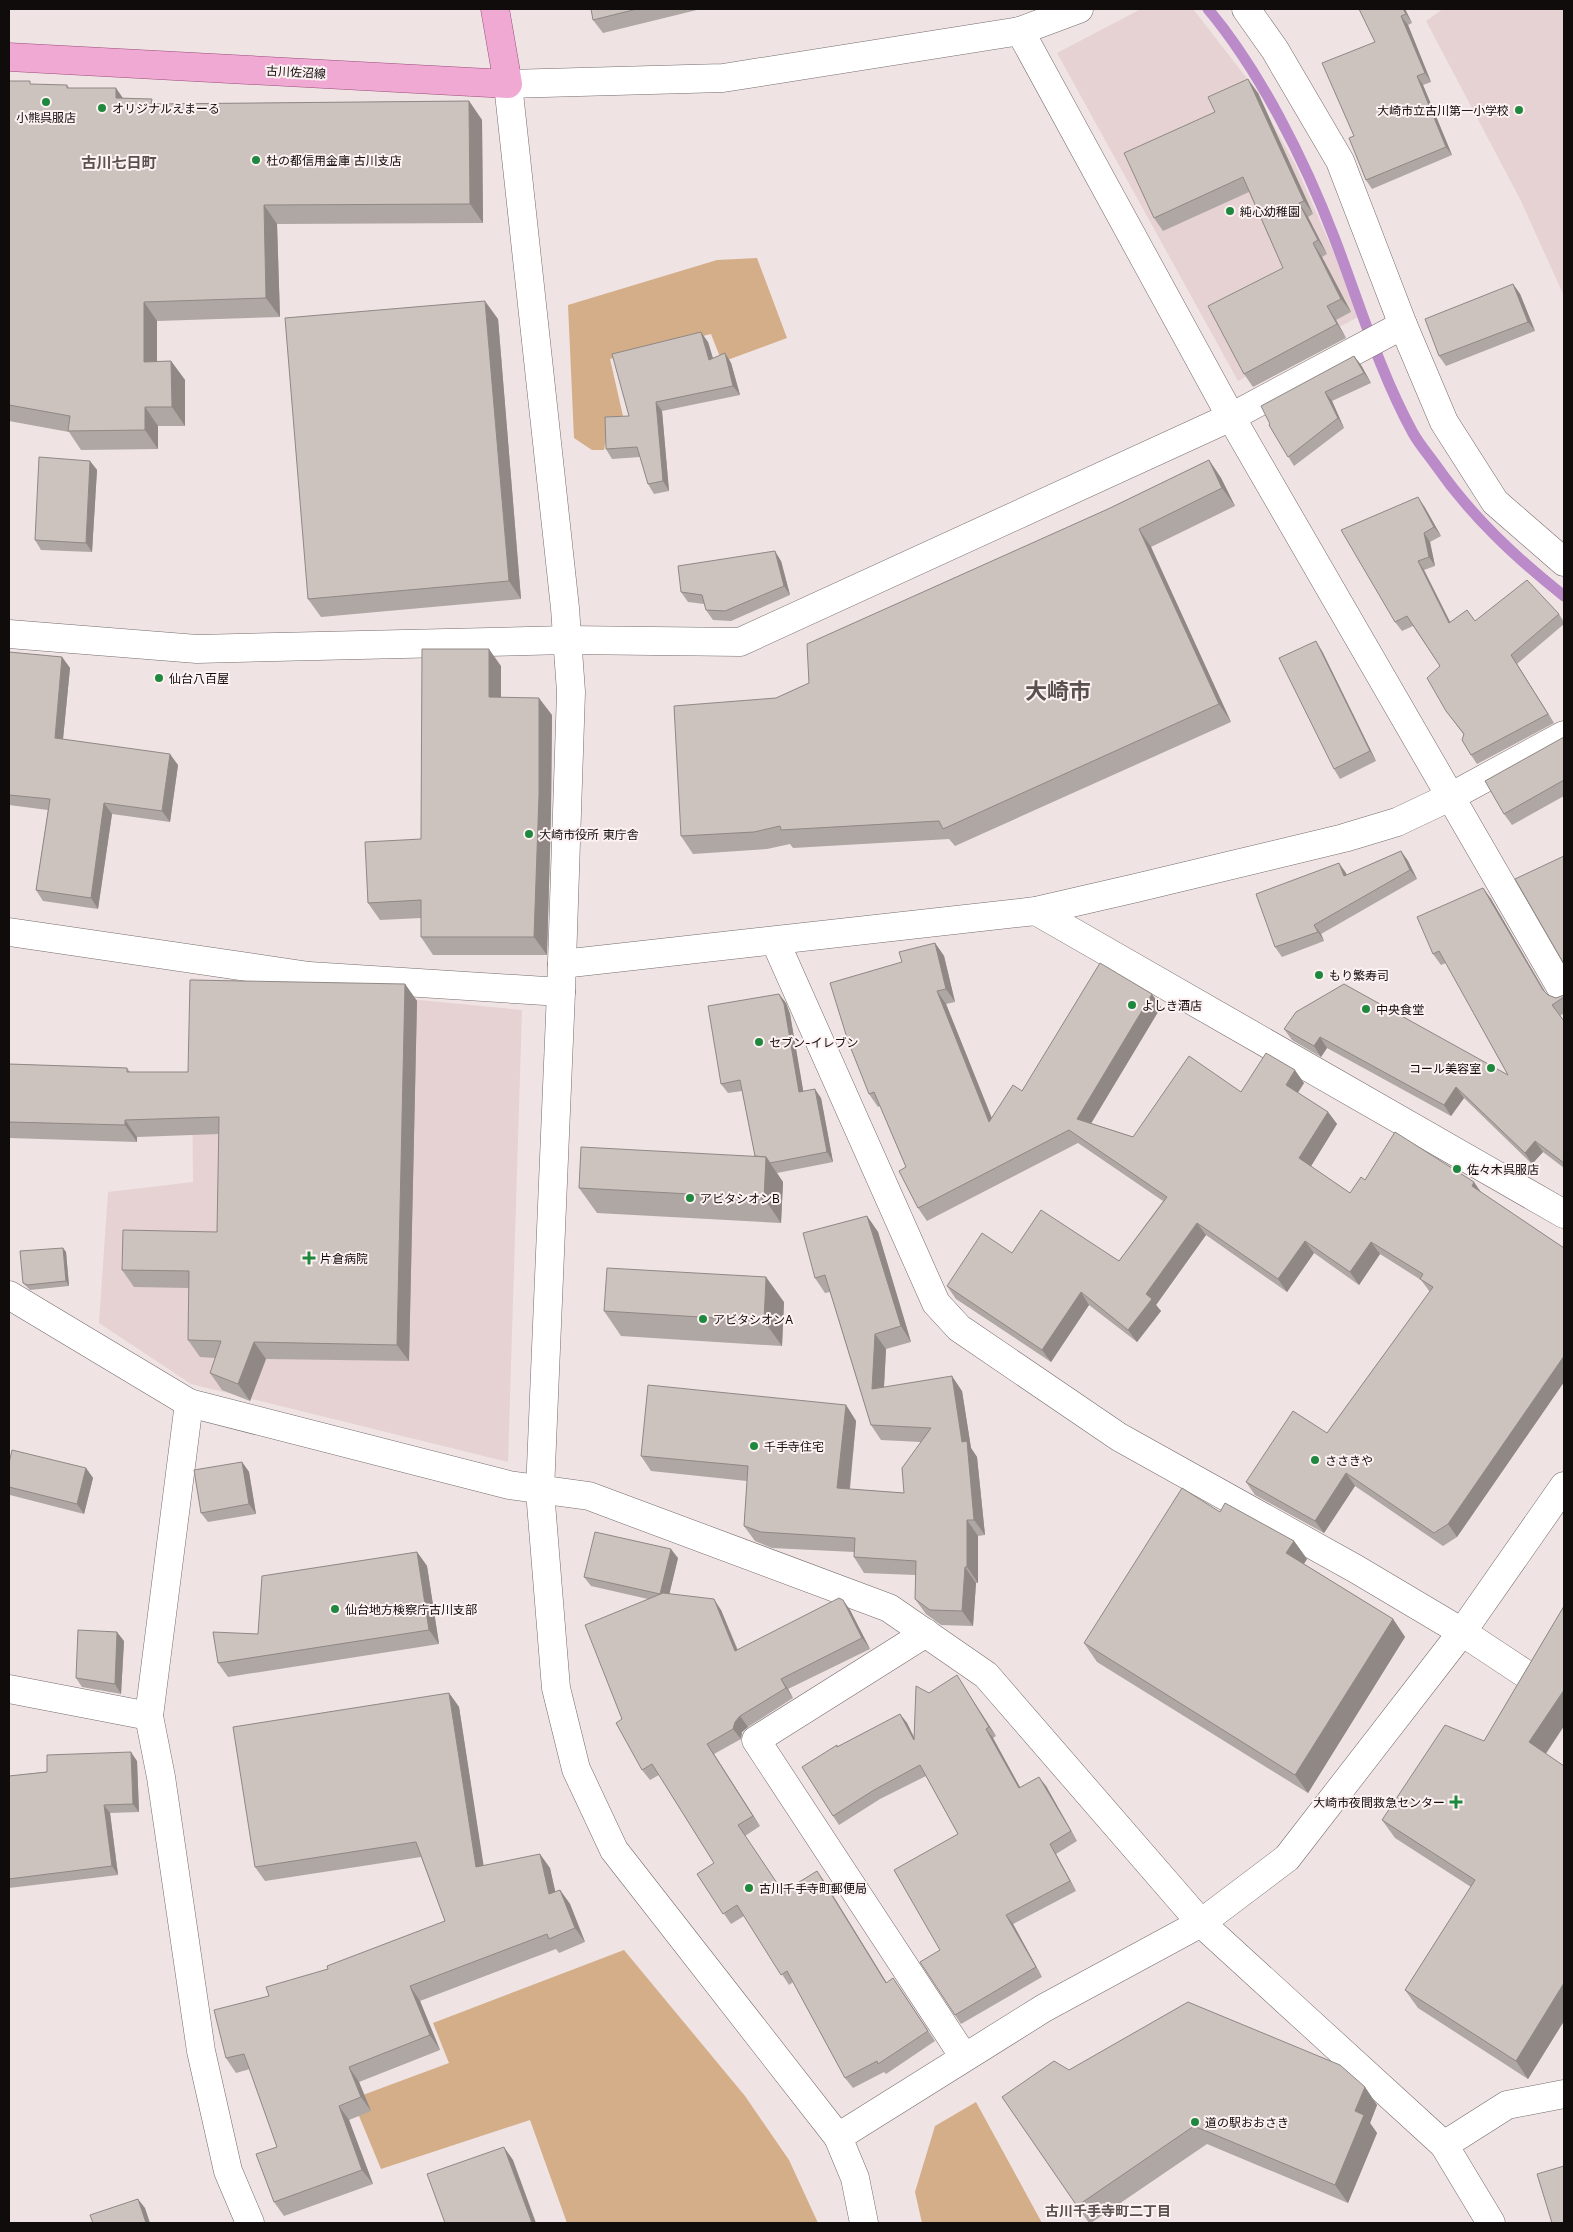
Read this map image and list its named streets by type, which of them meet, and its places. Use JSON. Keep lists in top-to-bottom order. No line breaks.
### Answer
{"streets":{"main road":["古川佐沼線"]},"districts":["古川七日町","大崎市","古川千手寺町二丁目"],"places":{"other":["小熊呉服店","オリジナルえまーる","大崎市立古川第一小学校","杜の都信用金庫 古川支店","純心幼稚園","仙台八百屋","大崎市役所 東庁舎","もり繁寿司","よしき酒店","中央食堂","セブン-イレブン","コール美容室","佐々木呉服店","アビタシオンB","アビタシオンA","千手寺住宅","ささきや","仙台地方検察庁古川支部","古川千手寺町郵便局","道の駅おおさき"],"health":["片倉病院","大崎市夜間救急センター"]}}
